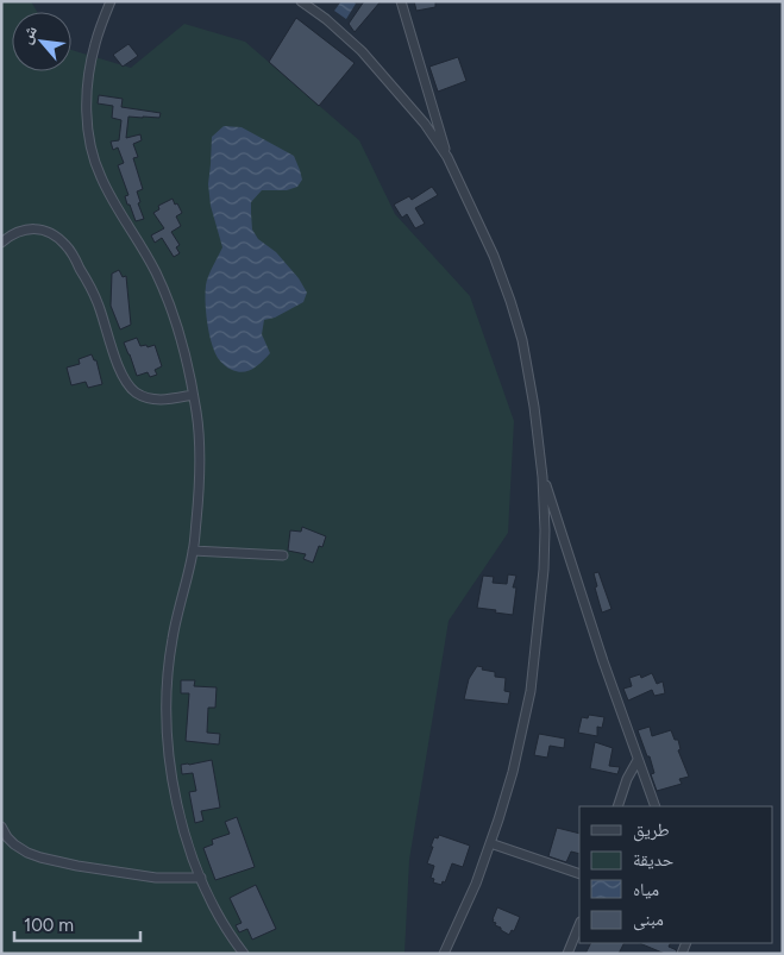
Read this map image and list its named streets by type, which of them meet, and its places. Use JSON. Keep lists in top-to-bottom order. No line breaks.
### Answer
{"legend":["طريق","حديقة","مياه","مبنى"],"scale_bar":"100 m","north":"top left"}
